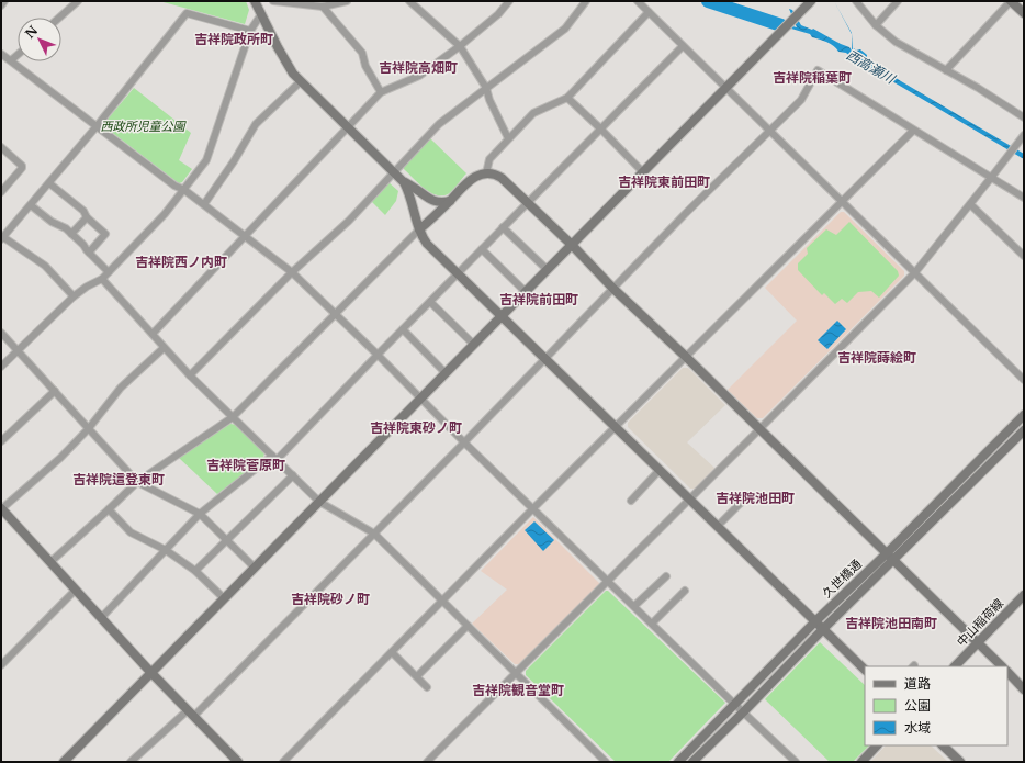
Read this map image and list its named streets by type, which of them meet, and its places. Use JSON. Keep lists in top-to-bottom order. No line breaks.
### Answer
{"streets":{"street":["久世橋通","中山稲荷線"]},"districts":["吉祥院政所町","吉祥院高畑町","吉祥院稲葉町","吉祥院東前田町","吉祥院西ノ内町","吉祥院前田町","吉祥院蒔絵町","吉祥院東砂ノ町","吉祥院菅原町","吉祥院這登東町","吉祥院池田町","吉祥院砂ノ町","吉祥院池田南町","吉祥院観音堂町"],"water":["西高瀬川"],"parks":["西政所児童公園"],"legend":["道路","公園","水域"],"north":"top left"}
